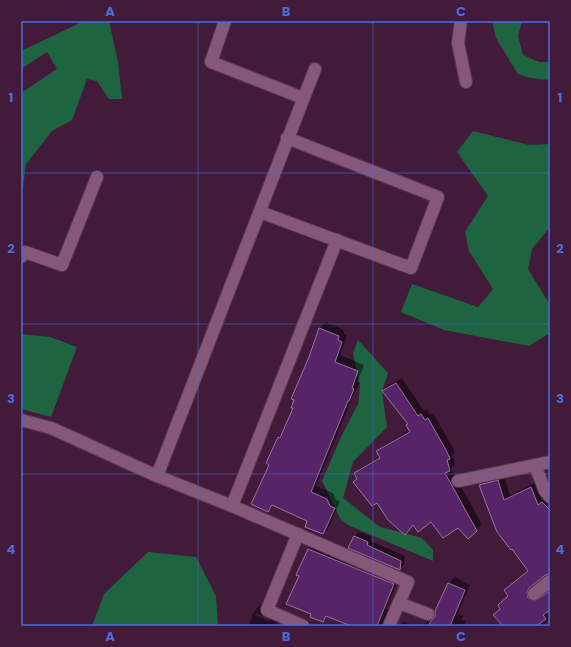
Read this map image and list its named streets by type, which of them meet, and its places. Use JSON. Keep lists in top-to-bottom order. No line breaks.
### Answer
{"grid":{"columns":["A","B","C"],"rows":["1","2","3","4"]}}
